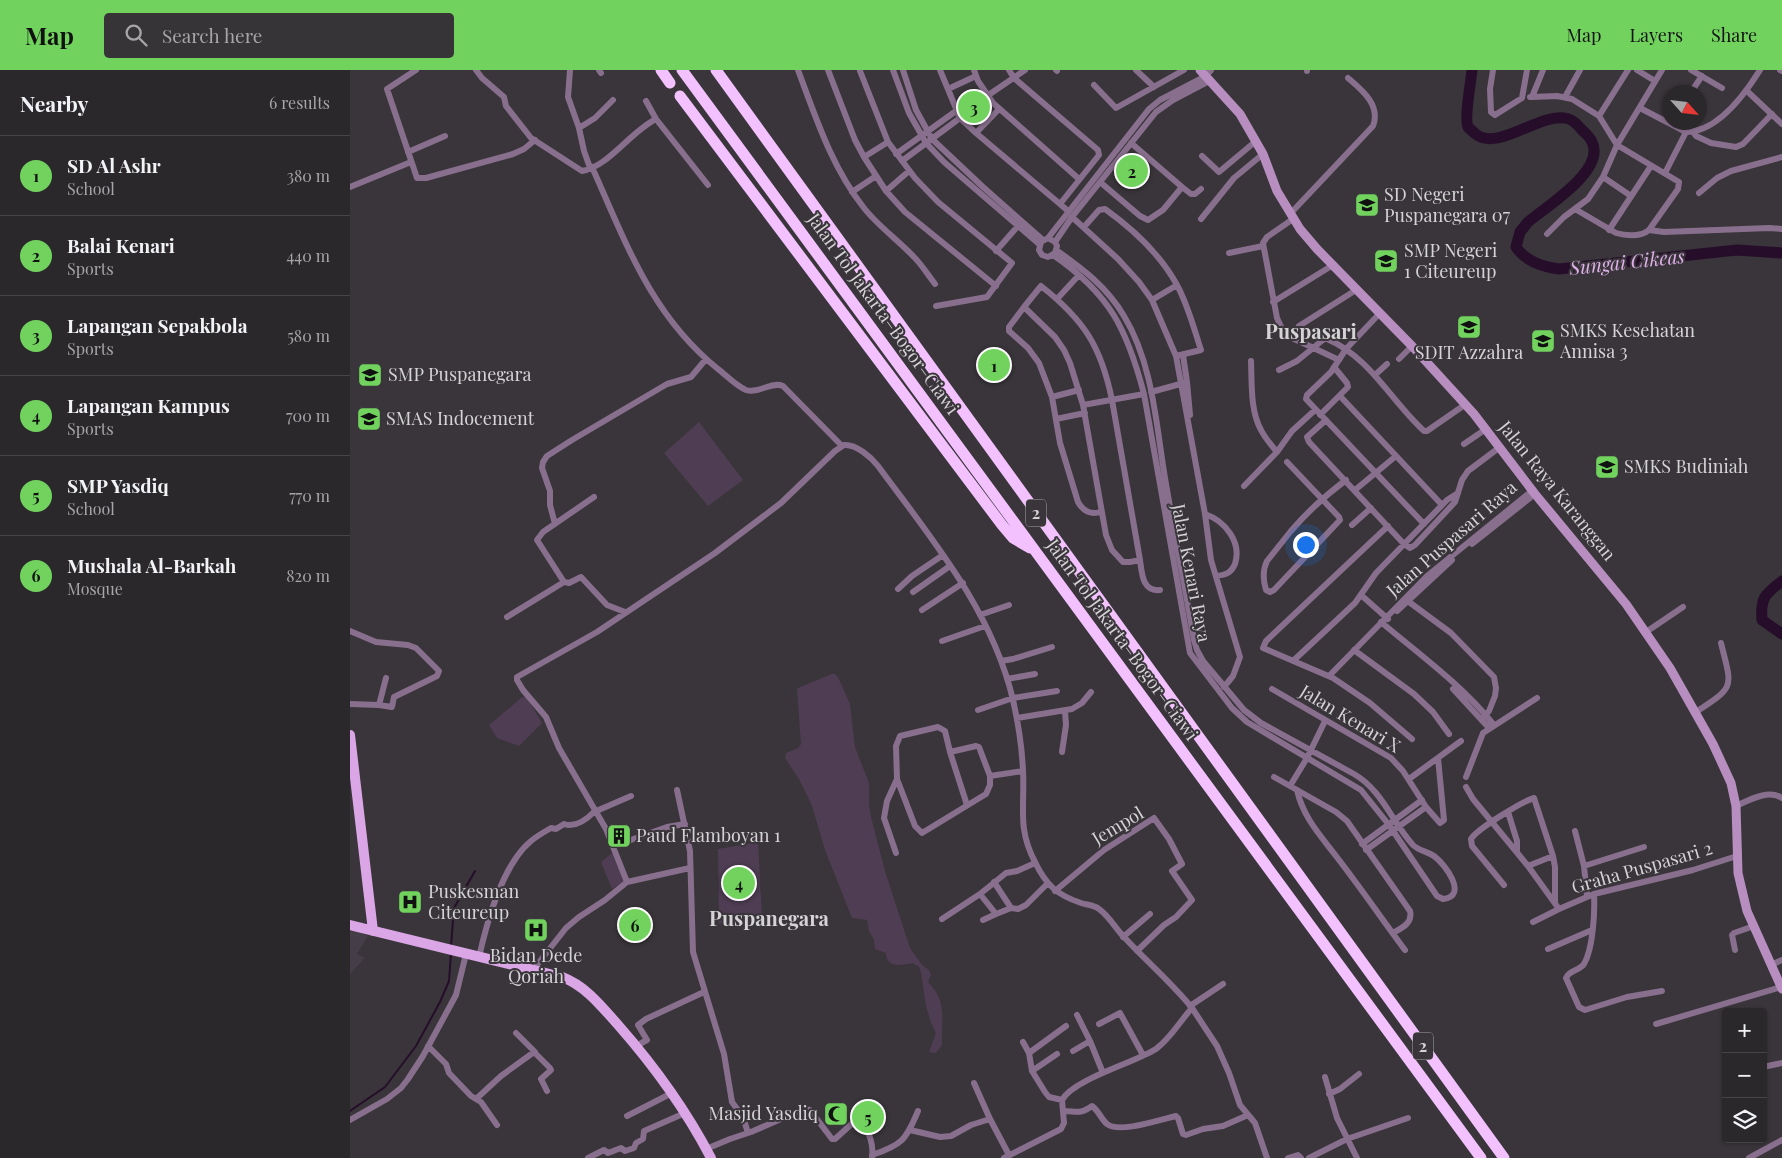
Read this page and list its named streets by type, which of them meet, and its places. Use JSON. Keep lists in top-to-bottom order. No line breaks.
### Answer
{"streets":{"highway":["Jalan Tol Jakarta–Bogor–Ciawi","2"],"street":["Jalan Raya Karanggan","Jalan Puspasari Raya","Jalan Kenari Raya","Jalan Kenari X","Jempol","Graha Puspasari 2"]},"crossings":[["Jalan Raya Karanggan","Jalan Puspasari Raya"],["Jalan Raya Karanggan","Graha Puspasari 2"]],"districts":["Puspasari","Puspanegara"],"water":["Sungai Cikeas"],"places":{"school or university":["SD Negeri Puspanegara 07","SMP Negeri 1 Citeureup","SDIT Azzahra","SMKS Kesehatan Annisa 3","SMP Puspanegara","SMAS Indocement","SMKS Budiniah"],"building":["Paud Flamboyan 1"],"hospital":["Puskesman Citeureup","Bidan Dede Qoriah"],"mosque":["Masjid Yasdiq"]},"north":"bottom right","page":{"header":"Map","search":"Search here","nav":["Map","Layers","Share"],"heading":["Nearby","6 results"],"pins":["3","2","1","4","6","5"],"list":[{"mark":"1","name":"SD Al Ashr","note":"School","value":"380 m"},{"mark":"2","name":"Balai Kenari","note":"Sports","value":"440 m"},{"mark":"3","name":"Lapangan Sepakbola","note":"Sports","value":"580 m"},{"mark":"4","name":"Lapangan Kampus","note":"Sports","value":"700 m"},{"mark":"5","name":"SMP Yasdiq","note":"School","value":"770 m"},{"mark":"6","name":"Mushala Al-Barkah","note":"Mosque","value":"820 m"}],"map_buttons":["+","−"]}}
